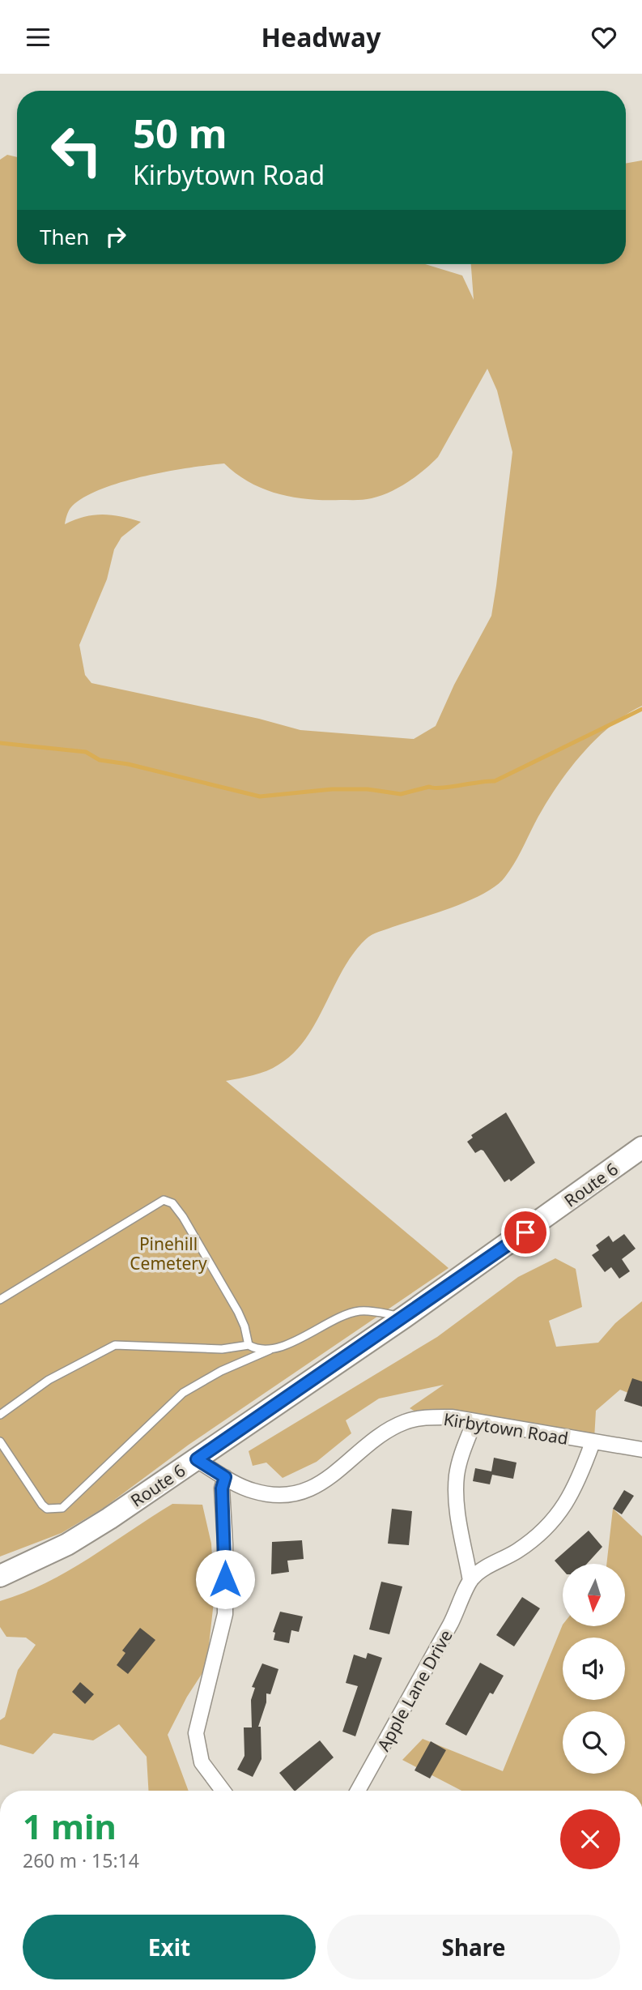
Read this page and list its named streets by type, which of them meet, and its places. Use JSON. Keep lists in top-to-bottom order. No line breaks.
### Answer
{"streets":{"main road":["Route 6"],"street":["Kirbytown Road","Apple Lane Drive"]},"crossings":[["Route 6","Kirbytown Road"]],"parks":["Pinehill Cemetery"],"north":"bottom","page":{"header":"Headway","turn":["50 m","Kirbytown Road"],"then":"Then","heading":["1 min","260 m · 15:14"],"buttons":["Exit","Share"]}}
